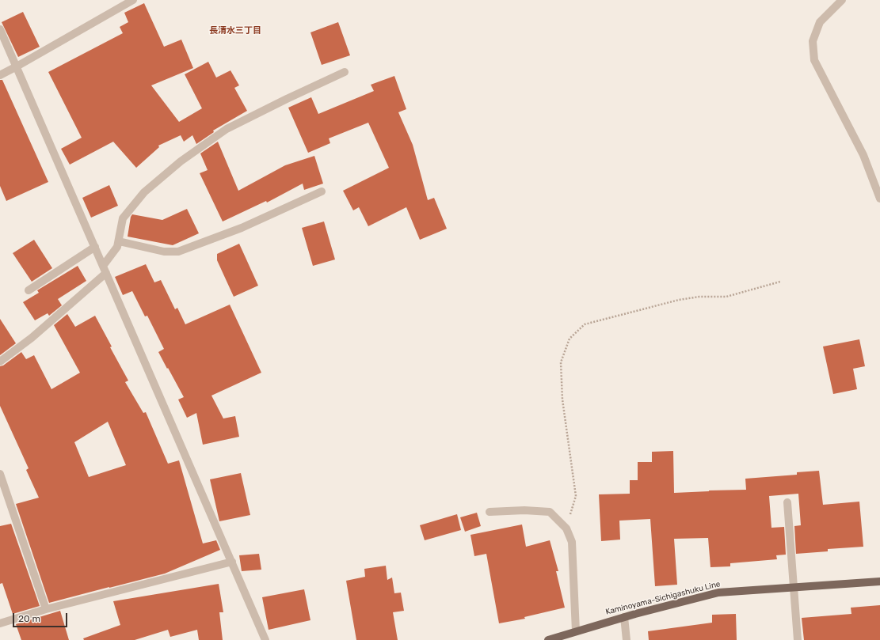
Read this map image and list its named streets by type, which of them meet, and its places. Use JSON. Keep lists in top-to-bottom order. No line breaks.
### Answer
{"streets":{"main road":["Kaminoyama-Sichigashuku Line"]},"districts":["長清水三丁目"],"scale_bar":"20 m"}
